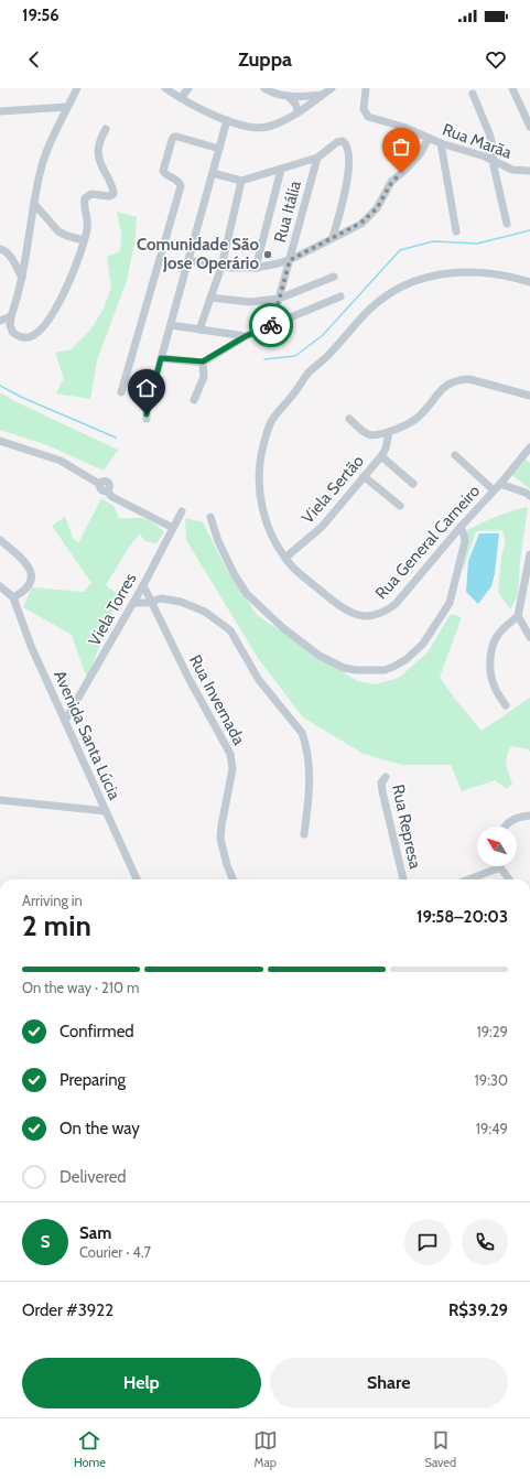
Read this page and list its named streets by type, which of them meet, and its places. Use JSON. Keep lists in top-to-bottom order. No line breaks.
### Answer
{"streets":{"street":["Rua Marãa","Rua Itália","Viela Sertão","Rua General Carneiro","Viela Torres","Rua Invernada","Avenida Santa Lúcia","Rua Represa"]},"crossings":[["Viela Sertão","Rua General Carneiro"],["Viela Torres","Rua Invernada"],["Viela Torres","Avenida Santa Lúcia"]],"places":["Comunidade São Jose Operário"],"north":"top left","page":{"status":"19:56","header":"Zuppa","heading":["2 min","Arriving in","19:58–20:03"],"panel":["Sam","Courier · 4.7","Order #3922","R$39.29"],"bar":"On the way · 210 m","list":[["Confirmed","19:29"],["Preparing","19:30"],["On the way","19:49"],"Delivered"],"round":"S","buttons":["Help","Share"],"tabs":["Home","Map","Saved"]}}
